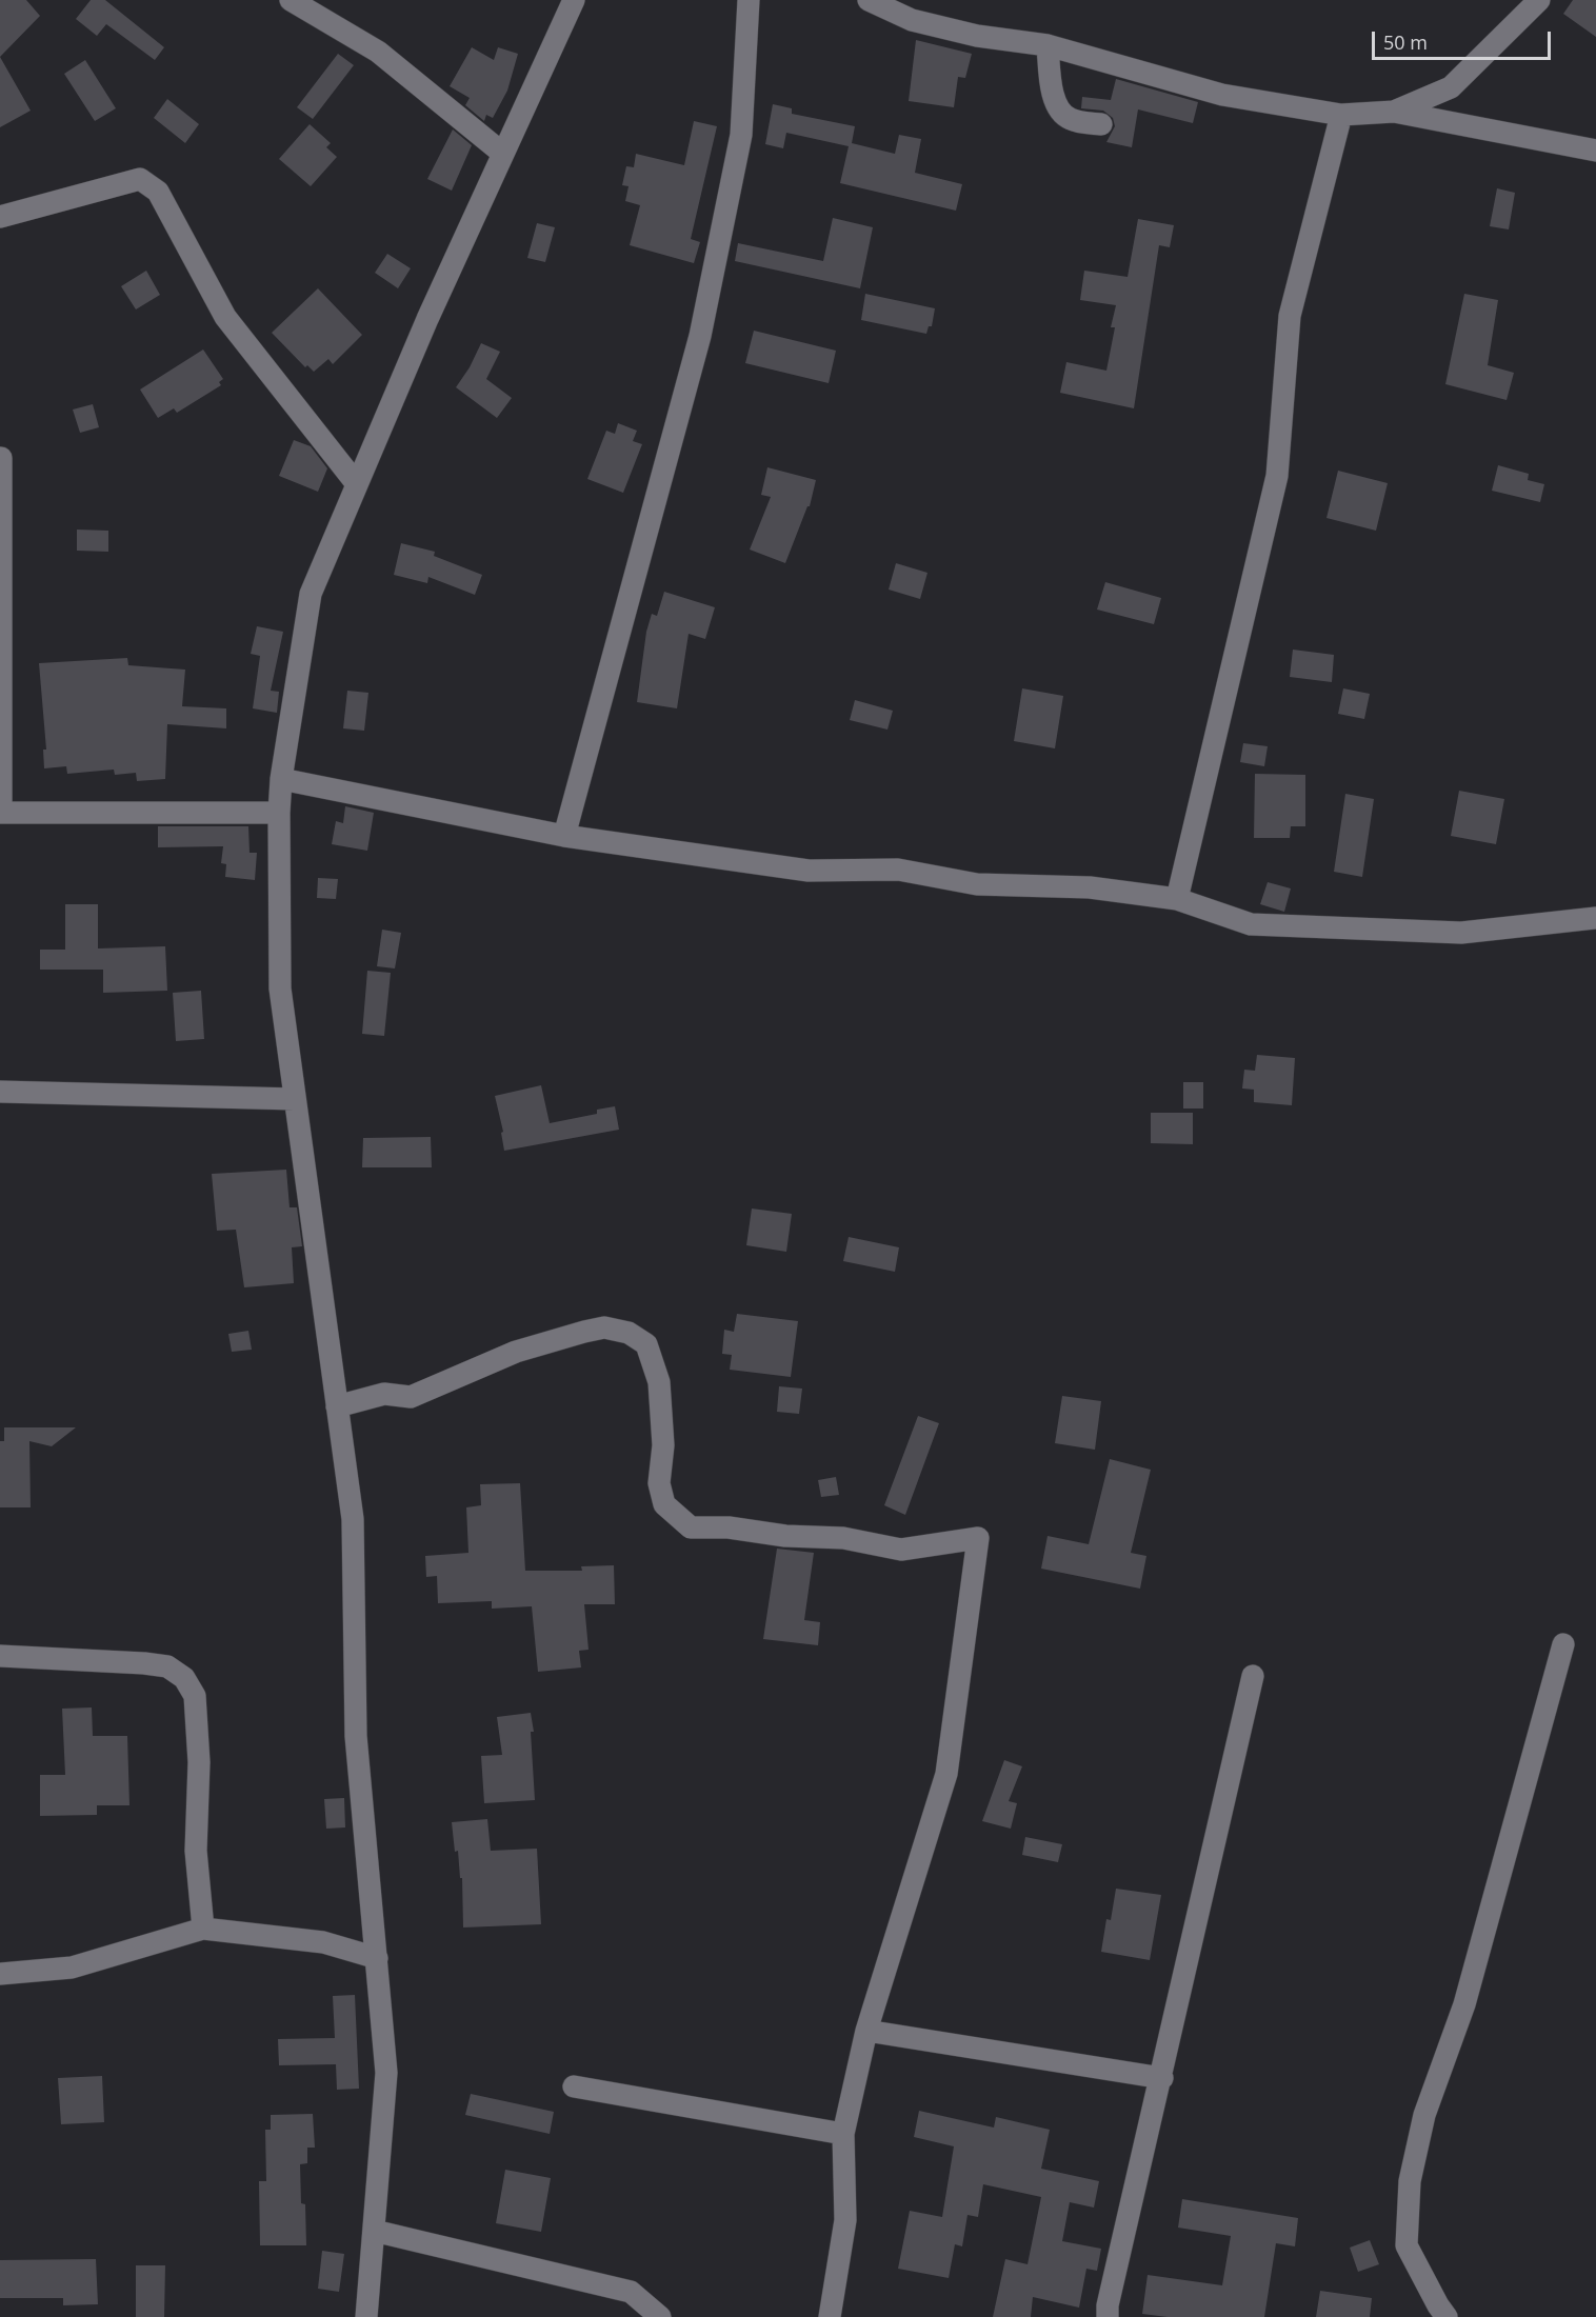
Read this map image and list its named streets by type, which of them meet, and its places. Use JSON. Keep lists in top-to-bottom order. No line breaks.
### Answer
{"scale_bar":"50 m"}
